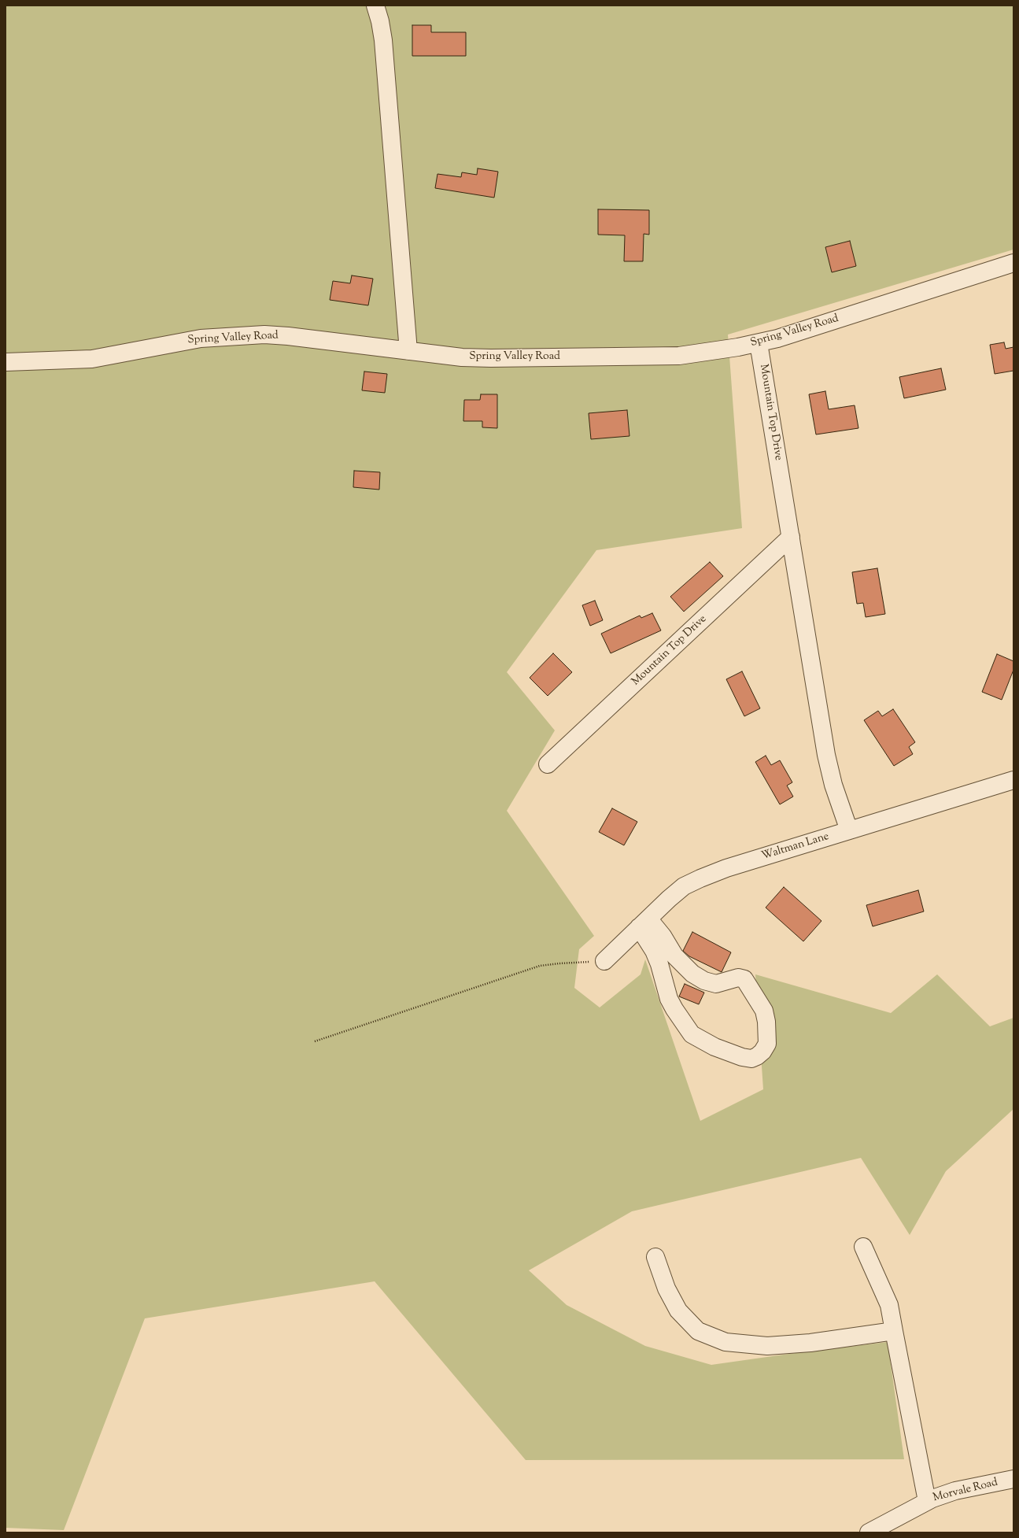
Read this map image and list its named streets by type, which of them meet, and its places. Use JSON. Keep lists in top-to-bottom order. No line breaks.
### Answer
{"streets":{"street":["Spring Valley Road","Mountain Top Drive","Waltman Lane","Morvale Road"]},"crossings":[["Spring Valley Road","Mountain Top Drive"],["Mountain Top Drive","Waltman Lane"]]}
